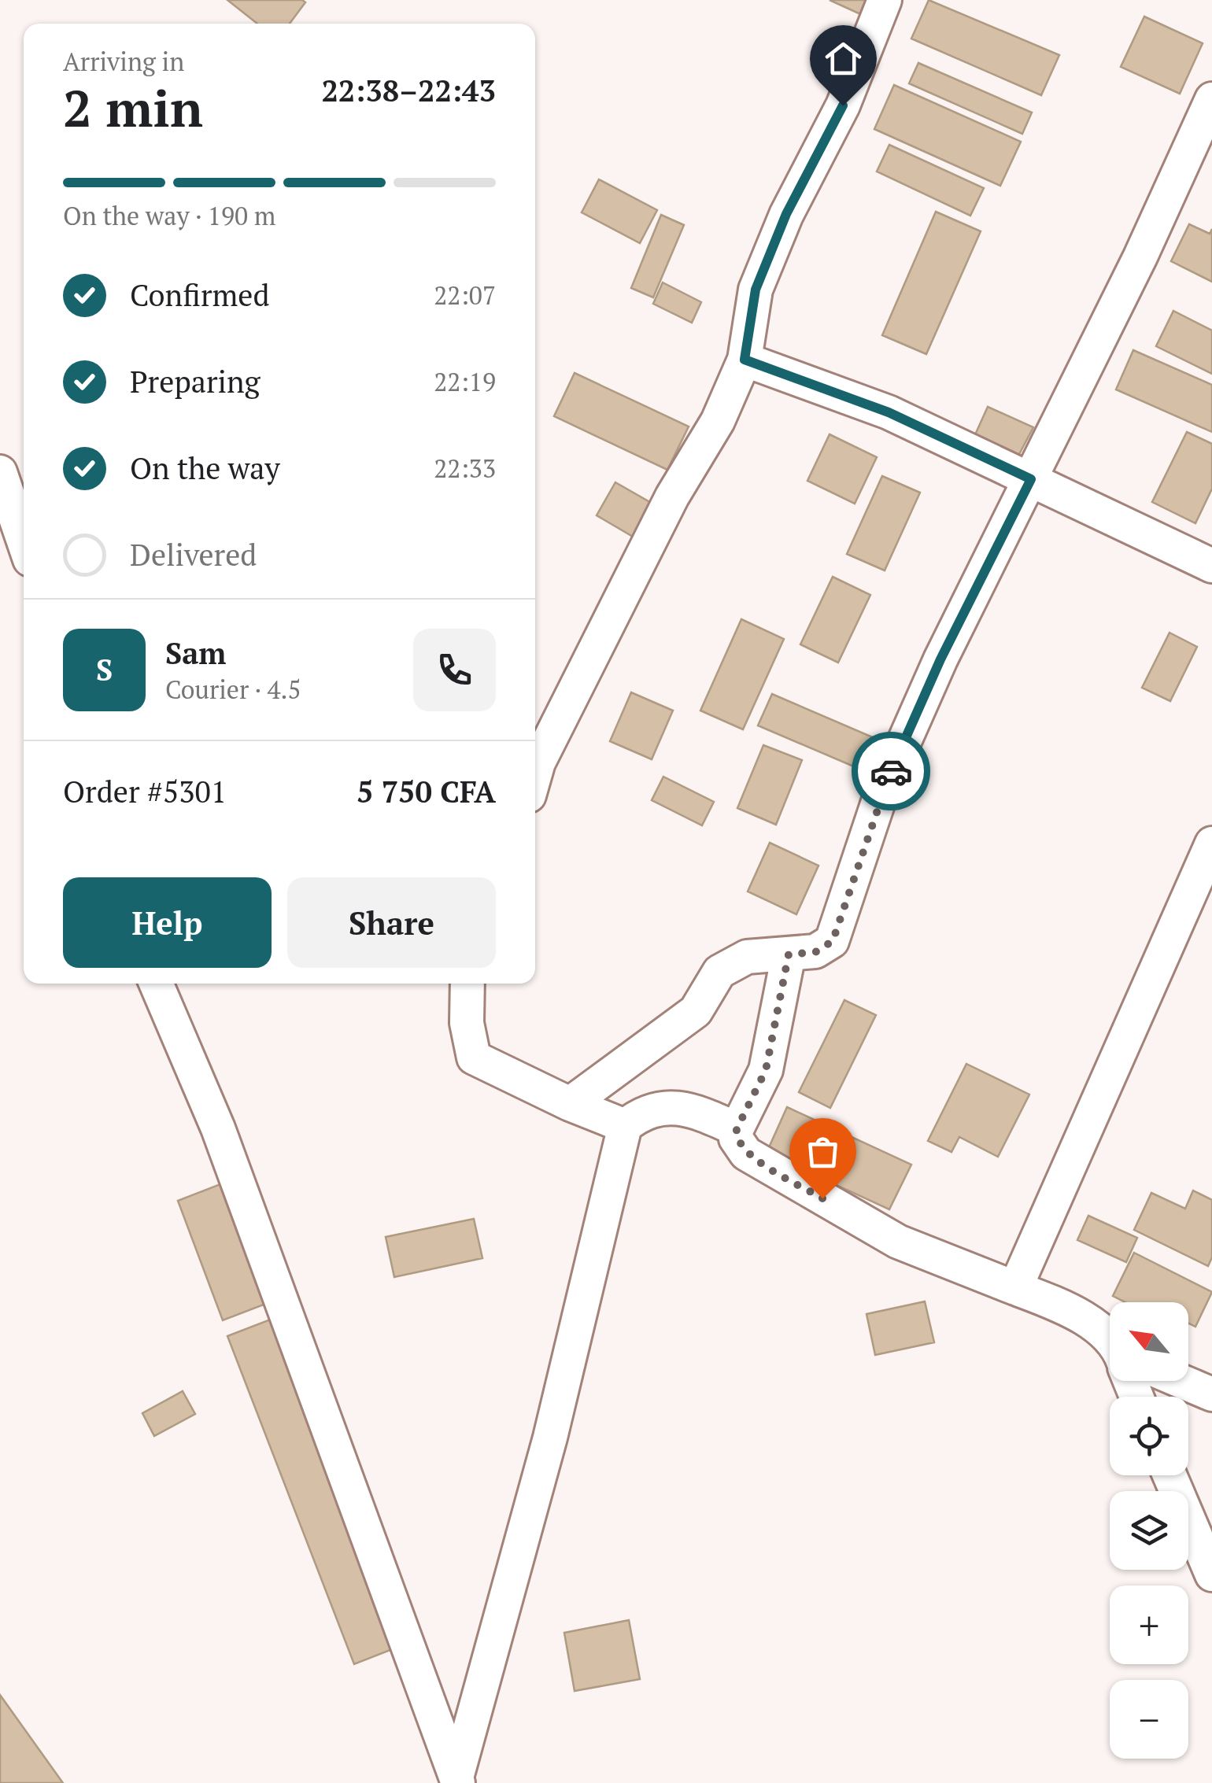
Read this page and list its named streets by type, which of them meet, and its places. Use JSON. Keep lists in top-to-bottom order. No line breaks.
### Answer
{"north":"top left","page":{"heading":["2 min","Arriving in","22:38–22:43"],"panel":["Sam","Courier · 4.5","Order #5301","5 750 CFA"],"bar":"On the way · 190 m","list":[["Confirmed","22:07"],["Preparing","22:19"],["On the way","22:33"],"Delivered"],"round":"S","buttons":["Help","Share"],"map_buttons":["+","−"]}}
